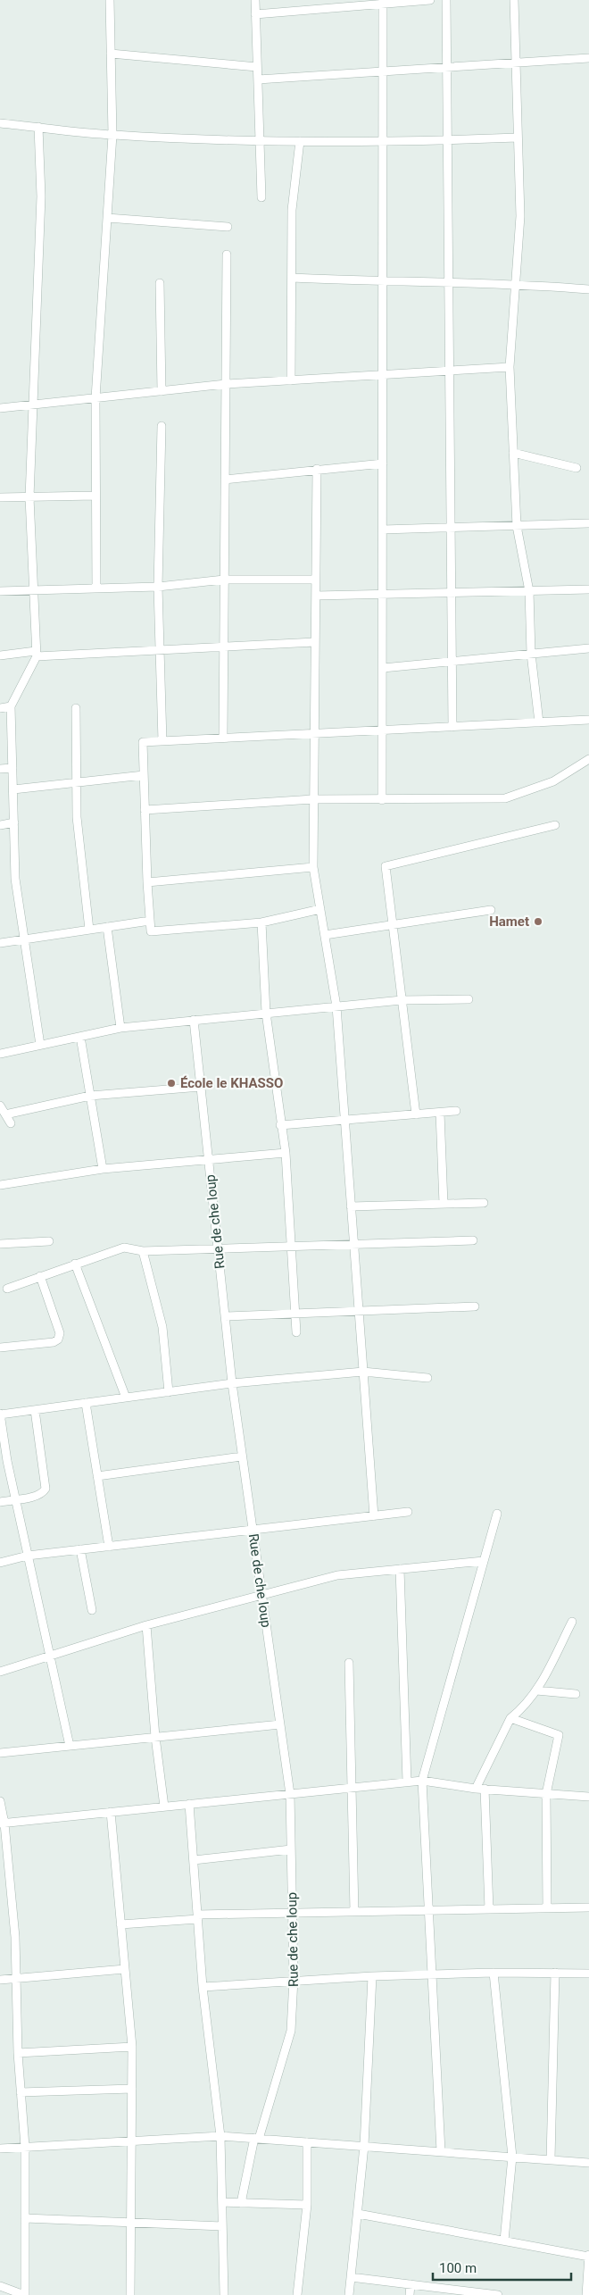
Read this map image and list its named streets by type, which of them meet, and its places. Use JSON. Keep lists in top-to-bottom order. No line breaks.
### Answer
{"streets":{"street":["Rue de che loup"]},"places":["Hamet","École le KHASSO"],"scale_bar":"100 m"}
